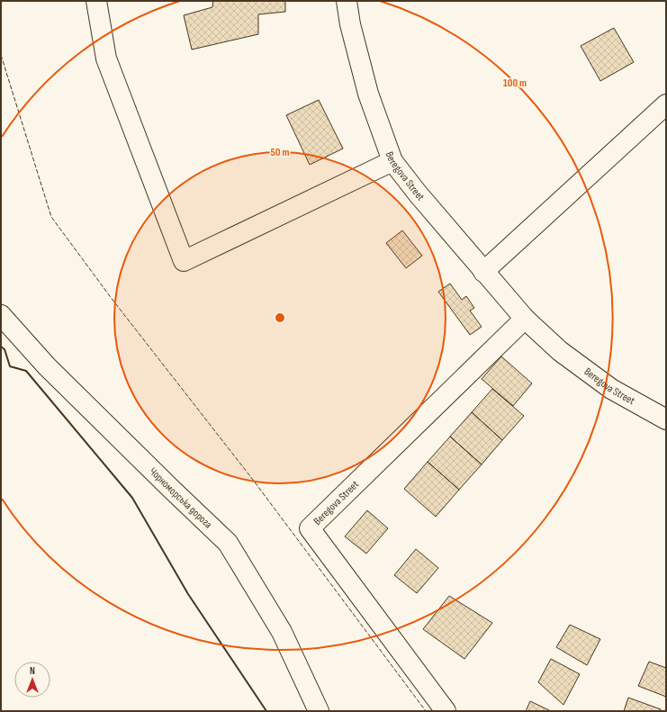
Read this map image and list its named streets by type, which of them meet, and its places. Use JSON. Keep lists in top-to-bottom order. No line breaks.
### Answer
{"streets":{"street":["Beregova Street","Чорноморська дорога"]},"north":"top","rings":["100 m","50 m"]}
